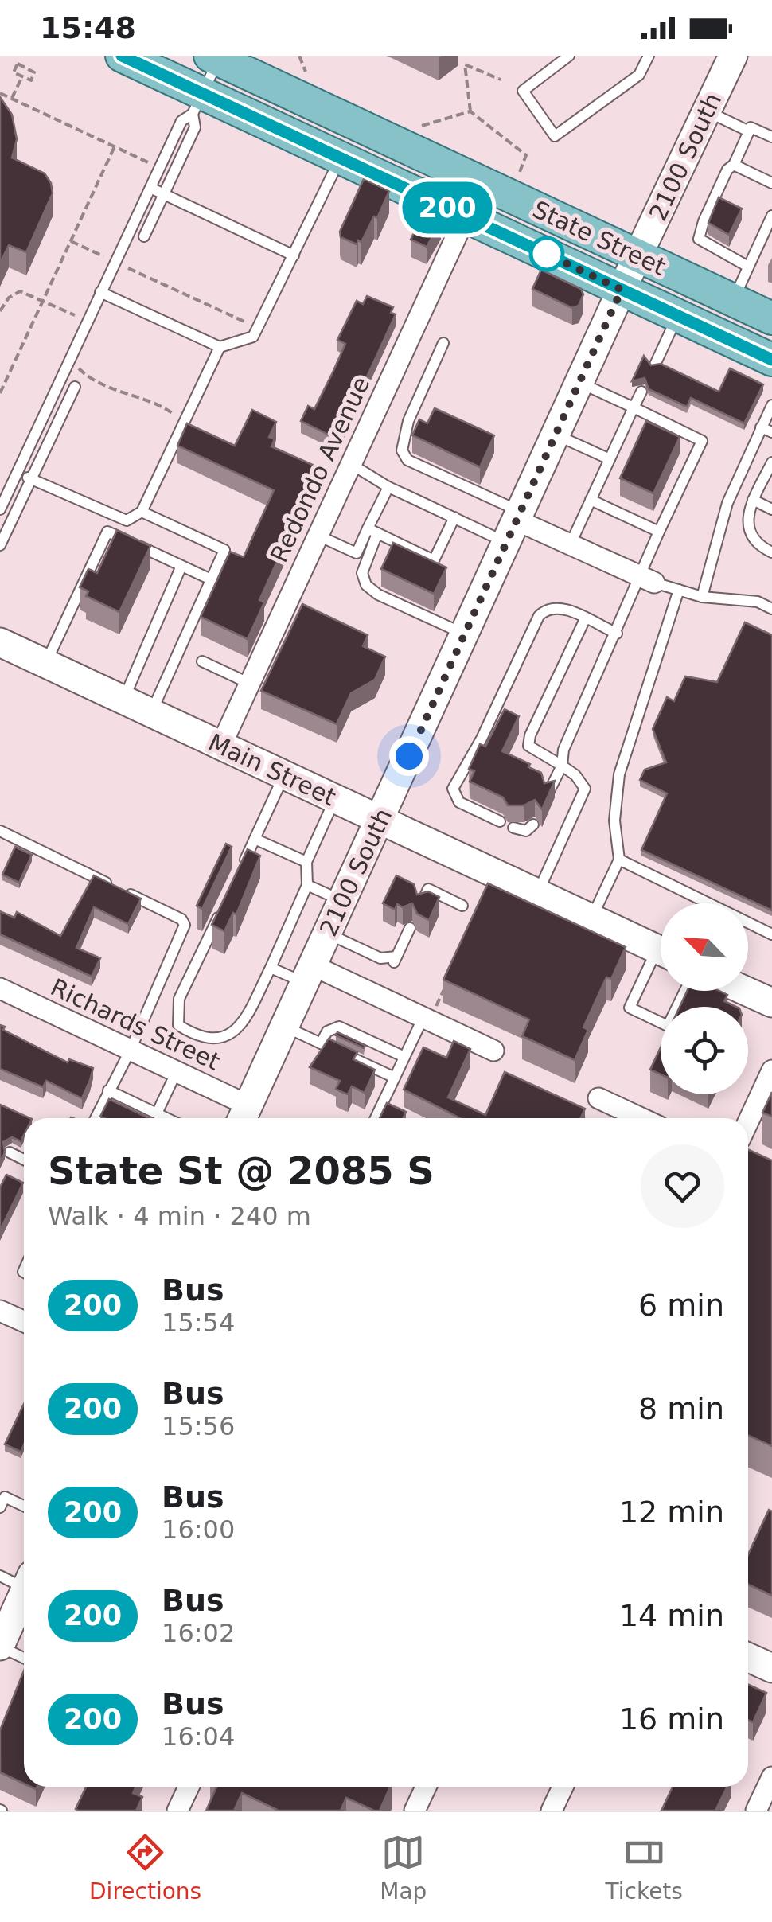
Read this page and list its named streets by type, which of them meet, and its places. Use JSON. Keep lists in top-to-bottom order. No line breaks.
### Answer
{"streets":{"main road":["2100 South","State Street","Main Street"],"street":["Redondo Avenue","Richards Street"]},"crossings":[["2100 South","State Street"],["2100 South","Main Street"],["2100 South","Richards Street"],["State Street","Redondo Avenue"],["Redondo Avenue","Main Street"]],"lines":["bus line 200"],"north":"top left","page":{"status":"15:48","on_map":"200","heading":["State St @ 2085 S","Walk · 4 min · 240 m"],"list":[{"mark":"200","name":"Bus","note":"15:54","value":"6 min"},{"mark":"200","name":"Bus","note":"15:56","value":"8 min"},{"mark":"200","name":"Bus","note":"16:00","value":"12 min"},{"mark":"200","name":"Bus","note":"16:02","value":"14 min"},{"mark":"200","name":"Bus","note":"16:04","value":"16 min"}],"tabs":["Directions","Map","Tickets"]}}
